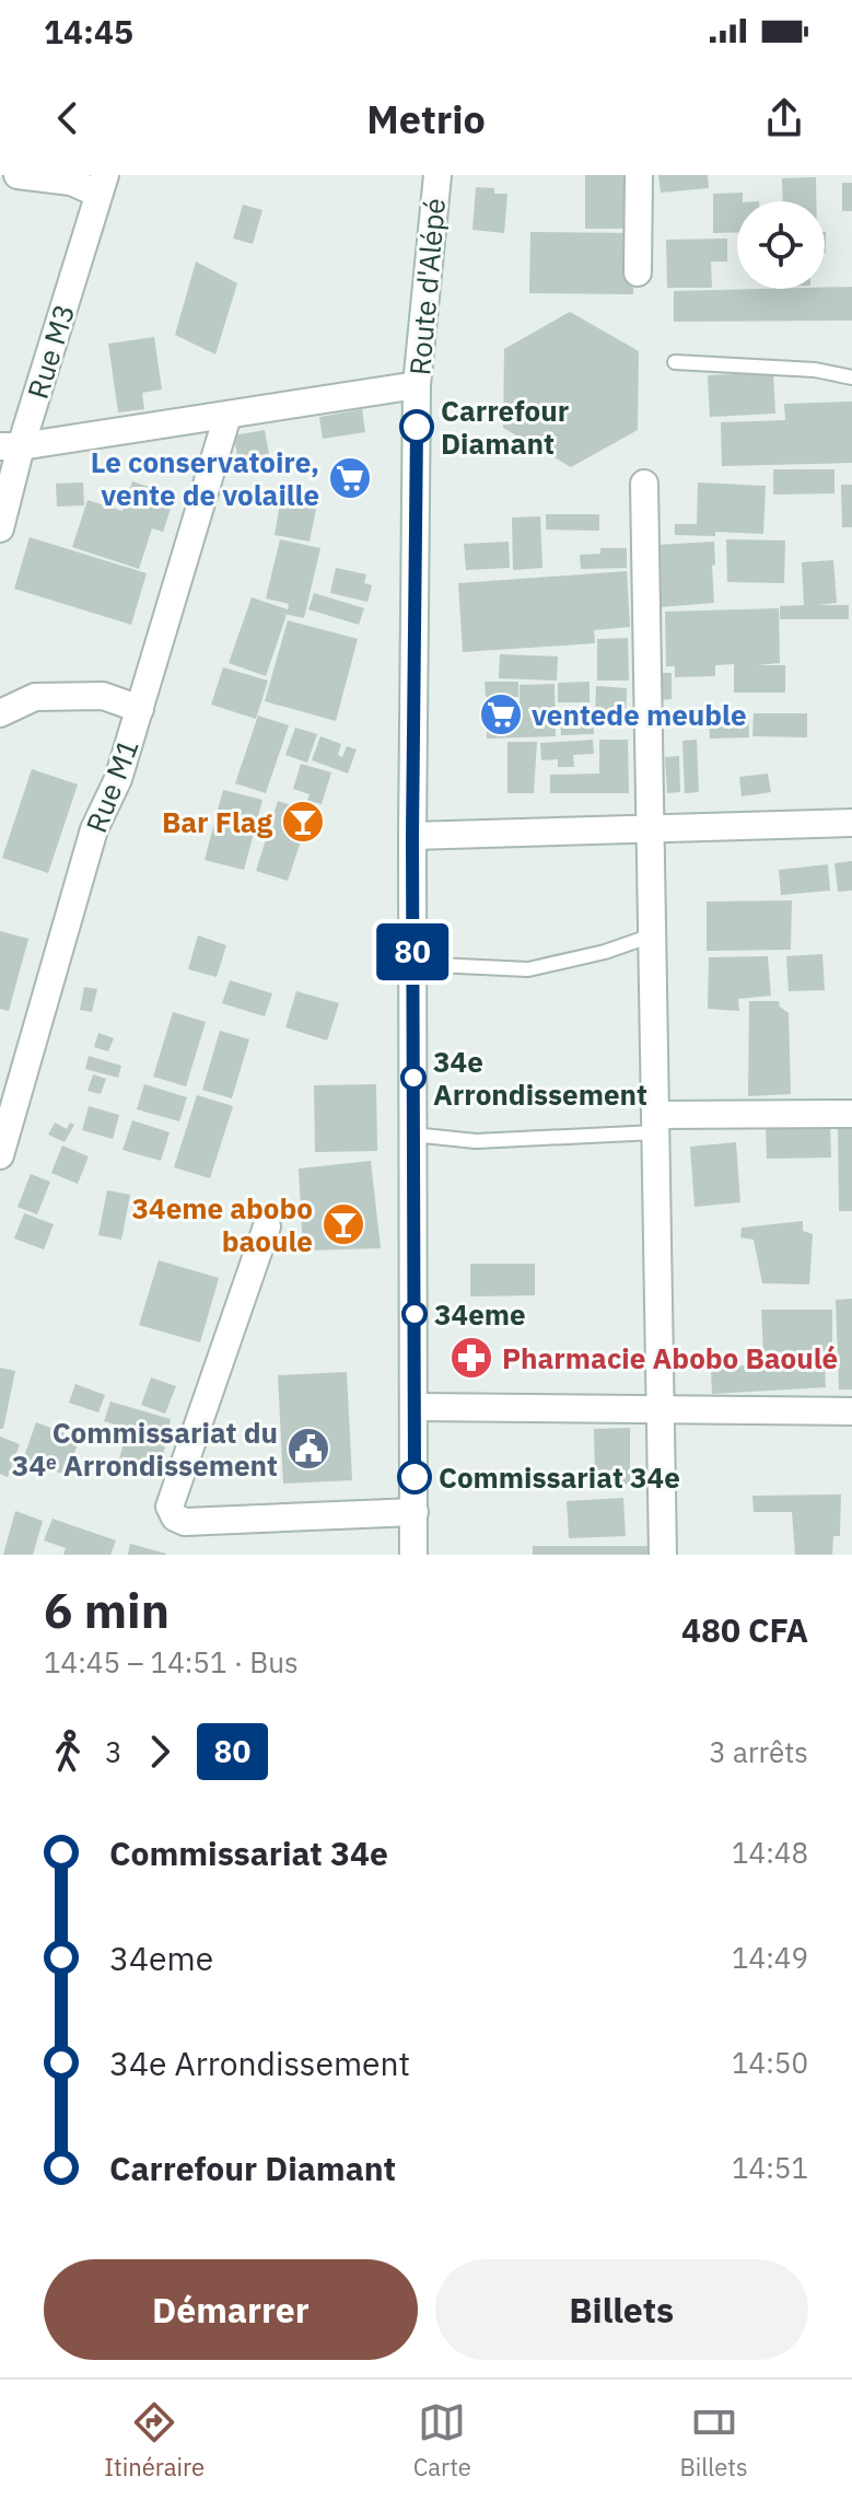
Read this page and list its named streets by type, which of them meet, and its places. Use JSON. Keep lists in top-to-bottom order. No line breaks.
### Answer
{"streets":{"street":["Route d'Alépé","Rue M3","Rue M1"]},"places":{"other":["Carrefour Diamant","34e Arrondissement","34eme","Commissariat 34e"],"supermarket":["Le conservatoire, vente de volaille","ventede meuble"],"bar":["Bar Flag","34eme abobo baoule"],"pharmacy":["Pharmacie Abobo Baoulé"],"public building":["Commissariat du 34ᵉ Arrondissement"]},"lines":["bus line 80"],"page":{"status":"14:45","header":"Metrio","on_map":"80","heading":["6 min","14:45 – 14:51 · Bus","480 CFA"],"legs":["3","80","3 arrêts"],"list":[{"name":"Commissariat 34e","value":"14:48"},{"name":"34eme","value":"14:49"},{"name":"34e Arrondissement","value":"14:50"},{"name":"Carrefour Diamant","value":"14:51"}],"buttons":["Démarrer","Billets"],"tabs":["Itinéraire","Carte","Billets"]}}
